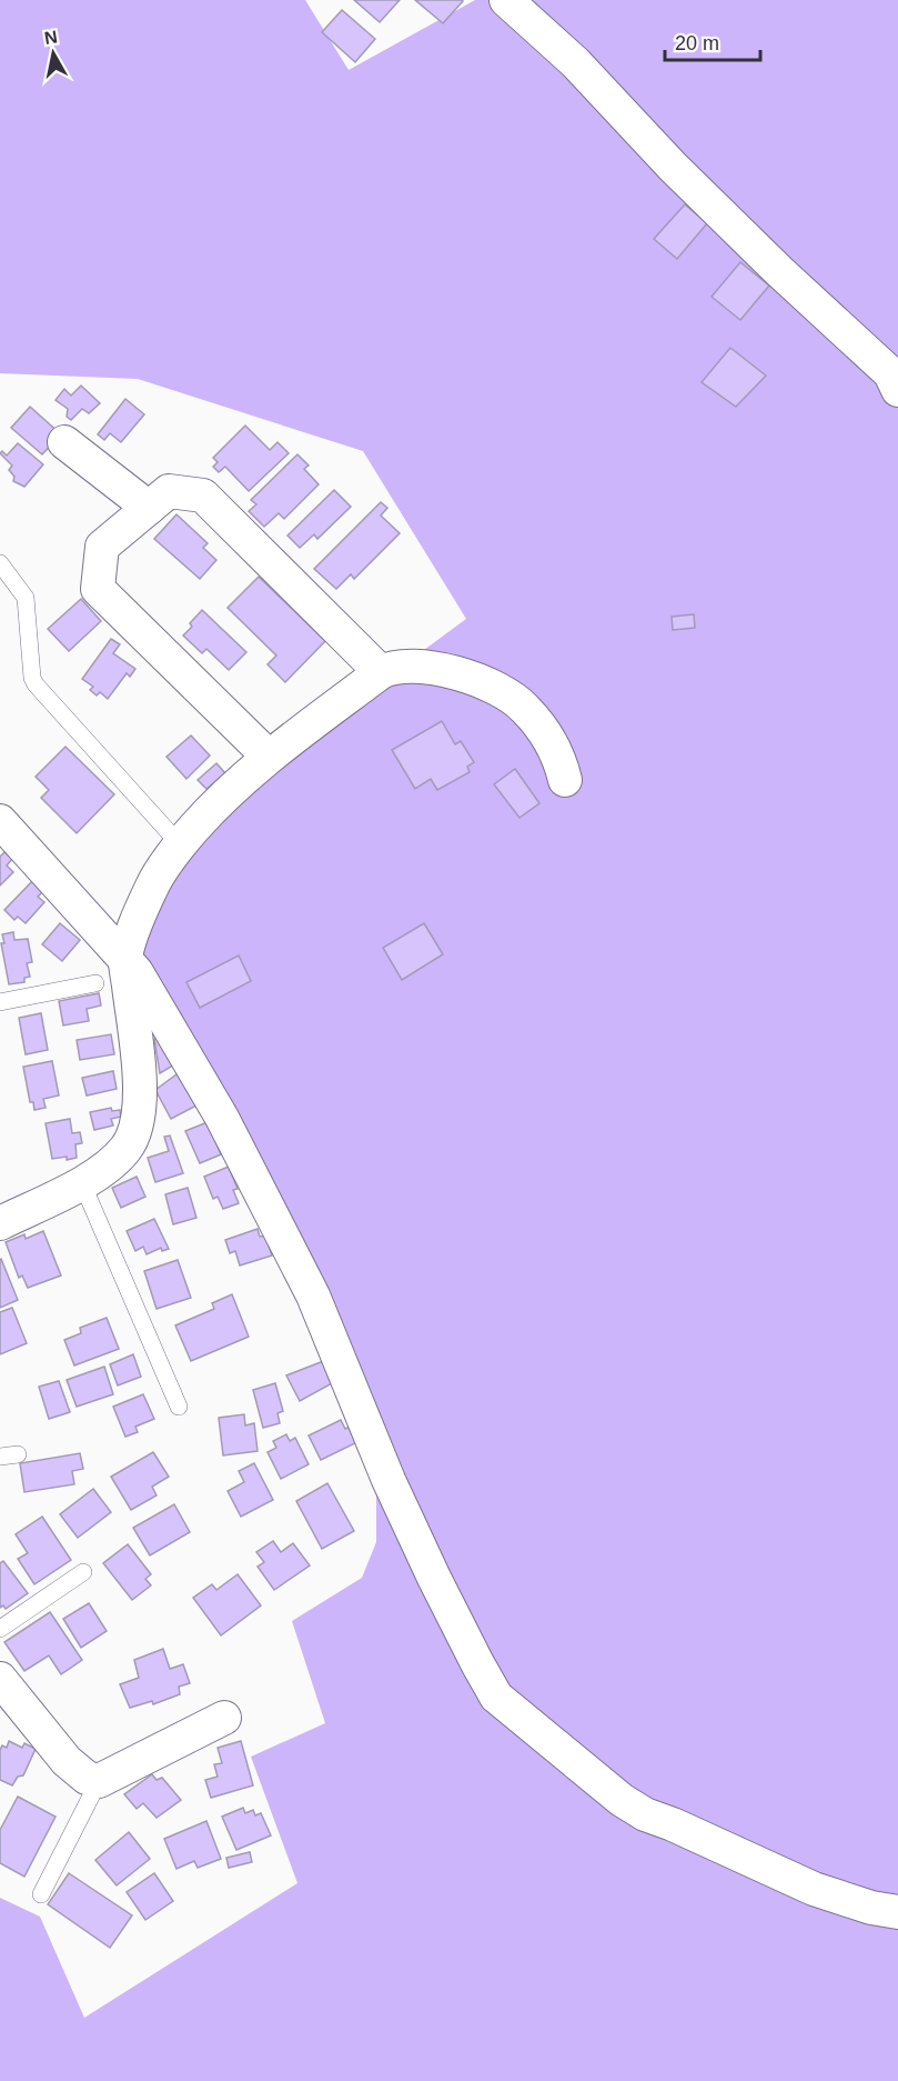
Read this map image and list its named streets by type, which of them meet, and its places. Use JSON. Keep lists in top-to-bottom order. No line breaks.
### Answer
{"scale_bar":"20 m","north":"top"}
